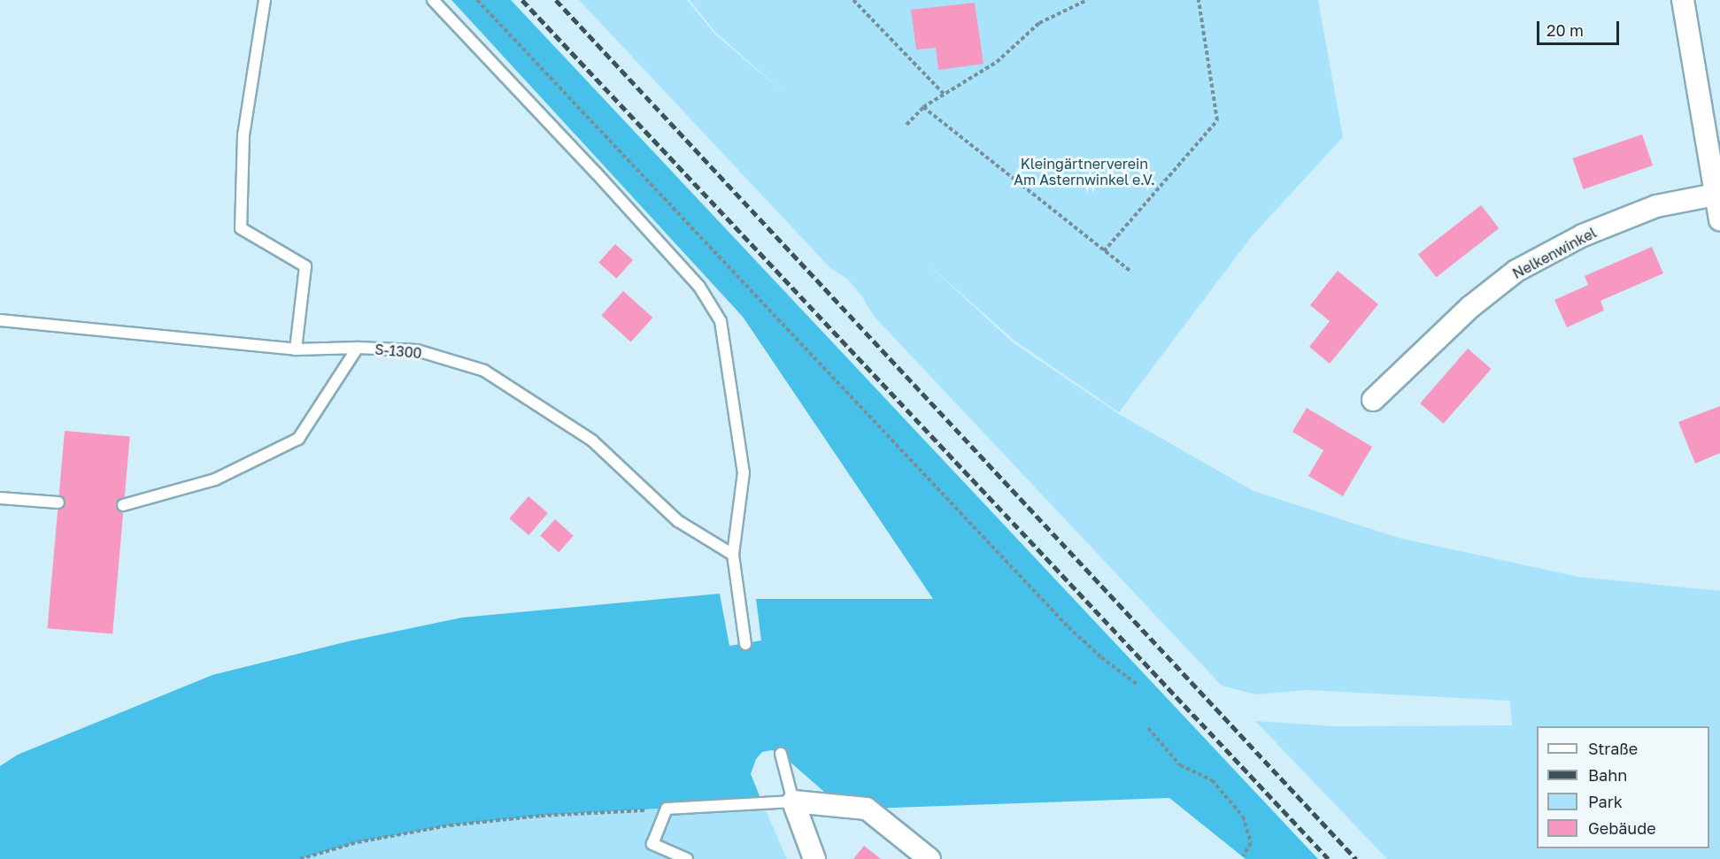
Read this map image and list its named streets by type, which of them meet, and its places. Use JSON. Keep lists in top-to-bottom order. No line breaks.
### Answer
{"streets":{"street":["Nelkenwinkel"],"lane":["S-1300"]},"parks":["Kleingärtnerverein Am Asternwinkel e.V."],"legend":["Straße","Bahn","Park","Gebäude"],"scale_bar":"20 m"}
